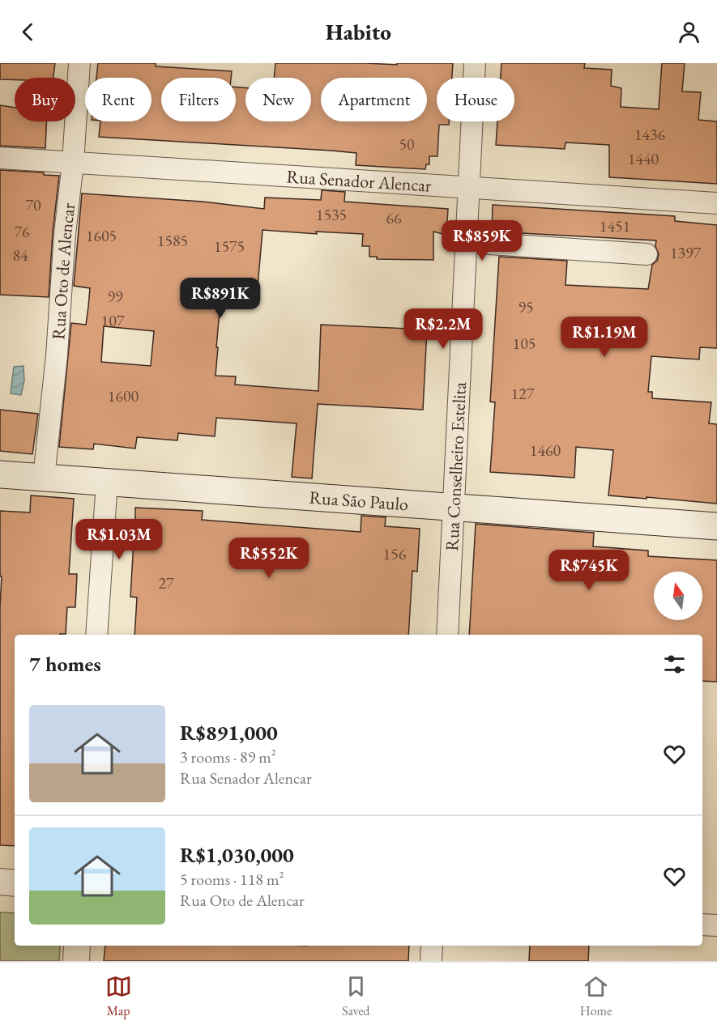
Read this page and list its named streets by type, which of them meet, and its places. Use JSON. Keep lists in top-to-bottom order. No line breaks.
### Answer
{"streets":{"main road":["Rua São Paulo"],"street":["Rua Senador Alencar","Rua Oto de Alencar","Rua Conselheiro Estelita"]},"crossings":[["Rua Senador Alencar","Rua Oto de Alencar"],["Rua Senador Alencar","Rua Conselheiro Estelita"],["Rua Oto de Alencar","Rua São Paulo"],["Rua Conselheiro Estelita","Rua São Paulo"]],"house_numbers":["1436","50","1440","70","1535","66","1451","76","1605","1585","1575","1397","84","99","95","107","105","127","1600","1460","156","27"],"north":"top","page":{"header":"Habito","chip":["Buy","Rent","Filters","New","Apartment","House"],"price":["R$859K","R$891K","R$2.2M","R$1.19M","R$1.03M","R$552K","R$745K"],"heading":"7 homes","list":[{"name":"R$891,000","note":"3 rooms · 89 m² · Rua Senador Alencar"},{"name":"R$1,030,000","note":"5 rooms · 118 m² · Rua Oto de Alencar"}],"tabs":["Map","Saved","Home"]}}
